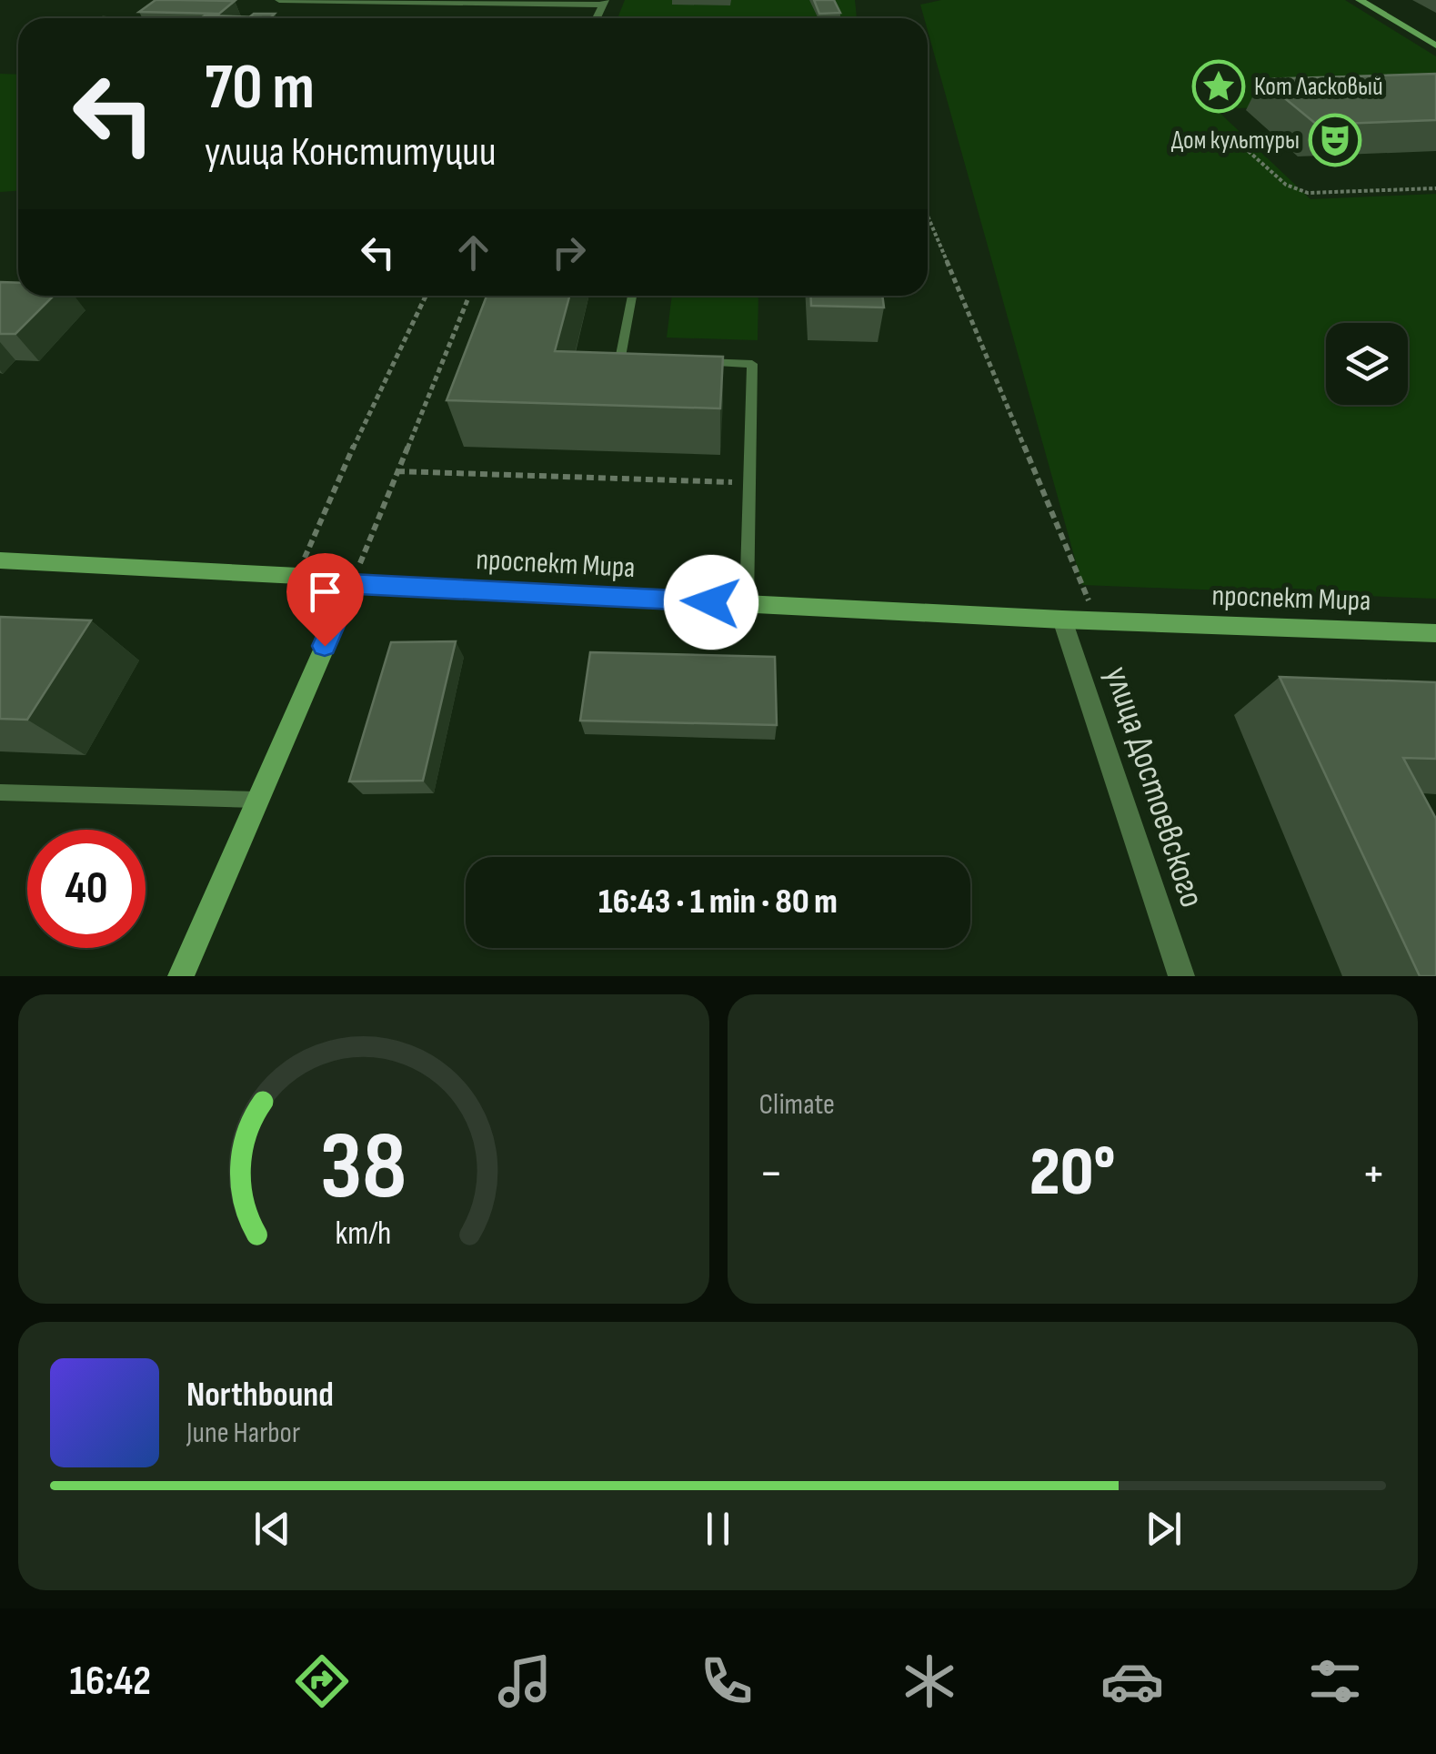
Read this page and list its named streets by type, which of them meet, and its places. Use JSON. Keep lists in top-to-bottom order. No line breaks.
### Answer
{"streets":{"street":["проспект Мира","улица Достоевского"]},"crossings":[["проспект Мира","улица Достоевского"]],"places":{"place":["Кот Ласковый"],"theatre":["Дом культуры"]},"page":{"turn":["70 m","улица Конституции"],"limit":"40","trip":"16:43 · 1 min · 80 m","tile":"Climate","heat":["−","20°","+"],"song":["Northbound","June Harbor"],"tabs":"16:42","gauge":["38","km/h"]}}
